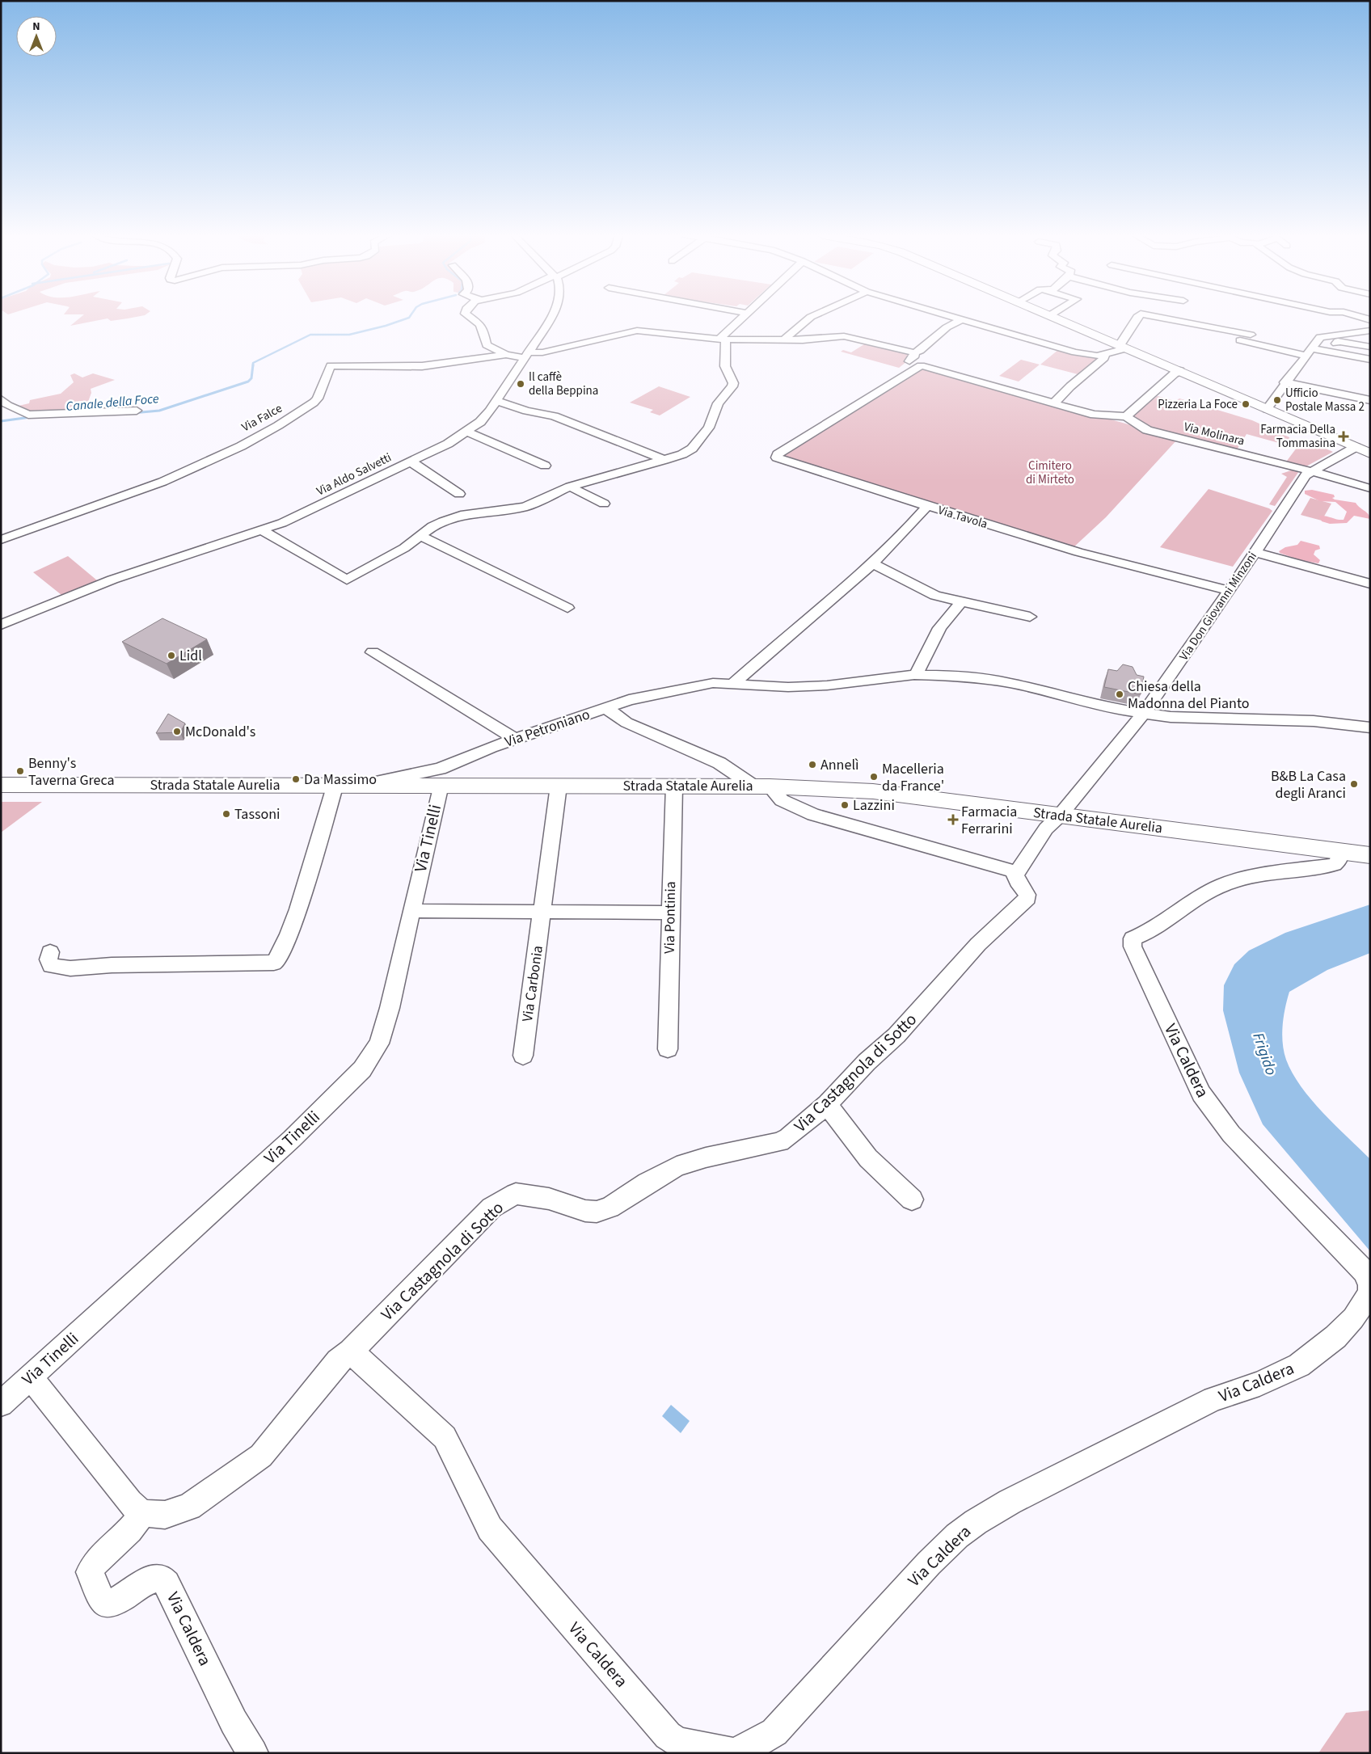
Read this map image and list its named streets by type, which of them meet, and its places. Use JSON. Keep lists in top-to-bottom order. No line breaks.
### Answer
{"streets":{"main road":["Strada Statale Aurelia"],"street":["Via Falce","Via Molinara","Via Aldo Salvetti","Via Tavola","Via Don Giovanni Minzoni","Via Petroniano","Via Tinelli","Via Pontinia","Via Carbonia","Via Caldera","Via Castagnola di Sotto"]},"crossings":[["Via Falce","Via Aldo Salvetti"],["Via Molinara","Via Don Giovanni Minzoni"],["Via Tavola","Via Don Giovanni Minzoni"],["Via Tavola","Via Petroniano"],["Via Don Giovanni Minzoni","Via Petroniano"],["Via Don Giovanni Minzoni","Strada Statale Aurelia"],["Via Petroniano","Strada Statale Aurelia"],["Strada Statale Aurelia","Via Tinelli"],["Strada Statale Aurelia","Via Pontinia"],["Strada Statale Aurelia","Via Carbonia"],["Strada Statale Aurelia","Via Caldera"],["Via Caldera","Via Castagnola di Sotto"]],"water":["Canale della Foce","Frigido"],"parks":["Cimitero di Mirteto"],"places":{"other":["Il caffè della Beppina","Ufficio Postale Massa 2","Pizzeria La Foce","Lidl","Chiesa della Madonna del Pianto","McDonald's","Annelì","Benny's Taverna Greca","Macelleria da France'","Da Massimo","B&B La Casa degli Aranci","Lazzini","Tassoni"],"health":["Farmacia Della Tommasina","Farmacia Ferrarini"]},"north":"top"}
